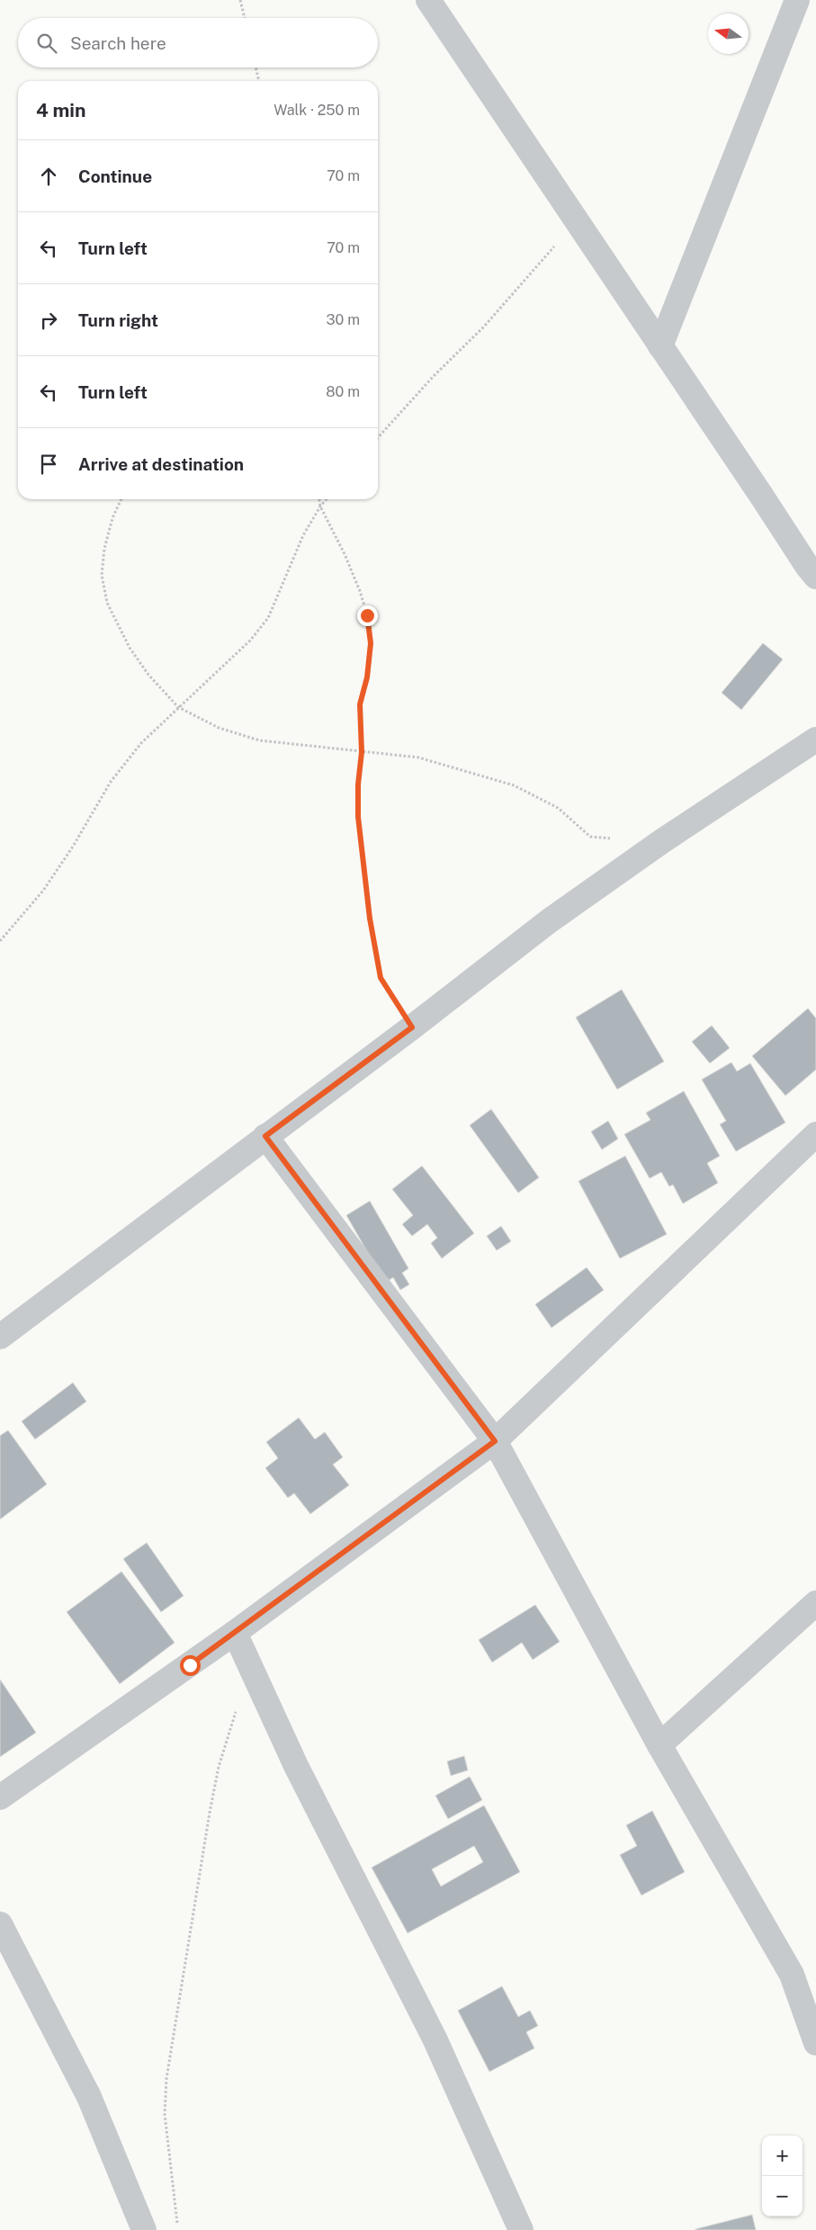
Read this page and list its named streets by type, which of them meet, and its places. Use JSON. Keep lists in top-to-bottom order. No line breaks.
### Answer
{"north":"left","page":{"search":"Search here","heading":["4 min","Walk · 250 m"],"list":[["Continue","70 m"],["Turn left","70 m"],["Turn right","30 m"],["Turn left","80 m"],"Arrive at destination"],"map_buttons":["+","−"]}}
